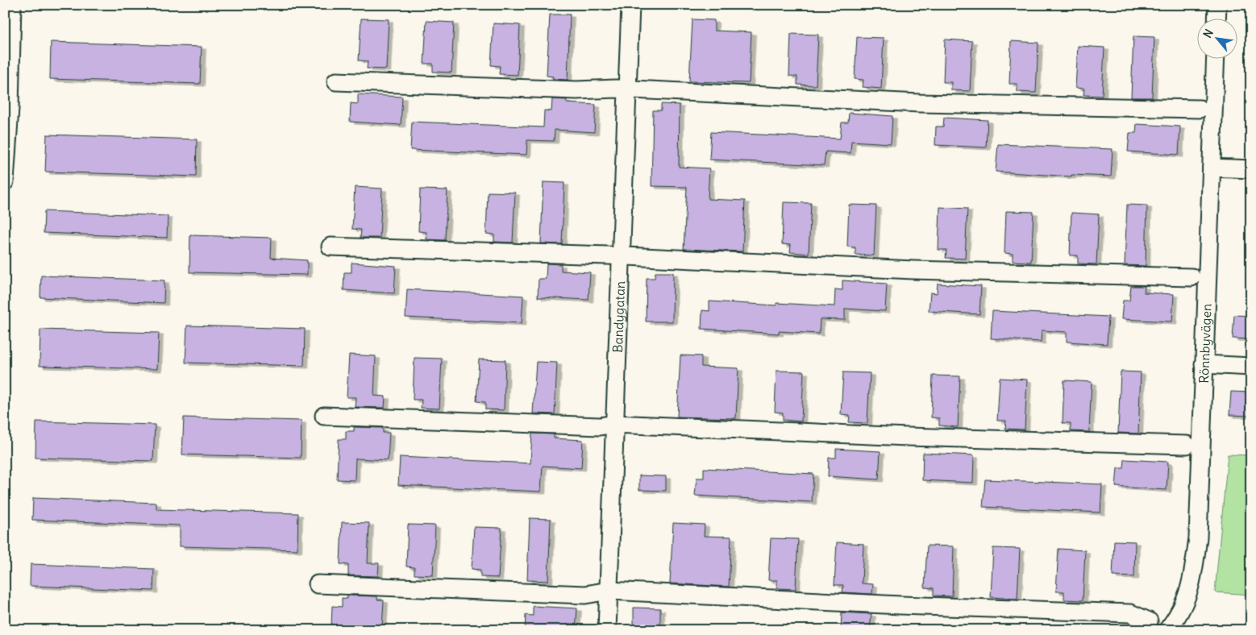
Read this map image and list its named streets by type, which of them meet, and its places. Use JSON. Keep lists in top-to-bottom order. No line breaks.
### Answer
{"streets":{"street":["Bandygatan","Rönnbyvägen"]},"north":"top left"}
